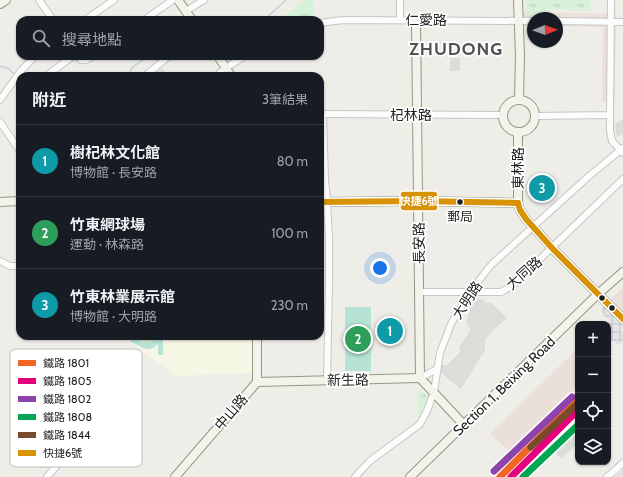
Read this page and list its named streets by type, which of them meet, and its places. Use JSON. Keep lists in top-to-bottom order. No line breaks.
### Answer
{"streets":{"street":["仁愛路","杞林路","東林路","長安路","大同路","大明路","新生路","Section 1, Beixing Road","中山路"]},"crossings":[["仁愛路","長安路"],["杞林路","東林路"],["杞林路","長安路"],["長安路","大同路"],["長安路","新生路"],["大同路","大明路"],["大明路","新生路"],["新生路","中山路"]],"districts":["ZHUDONG"],"places":["郵局"],"lines":["transit line 快捷6號","rail line 1802","rail line 1801","rail line 1844","rail line 1805","rail line 1808"],"legend":["鐵路 1801","鐵路 1805","鐵路 1802","鐵路 1808","鐵路 1844","快捷6號"],"north":"right","page":{"search":"搜尋地點","heading":["附近","3筆結果"],"list":[{"mark":"1","name":"樹杞林文化館","note":"博物館 · 長安路","value":"80 m"},{"mark":"2","name":"竹東網球場","note":"運動 · 林森路","value":"100 m"},{"mark":"3","name":"竹東林業展示館","note":"博物館 · 大明路","value":"230 m"}],"pins":["3","1","2"],"map_buttons":["+","−"]}}
